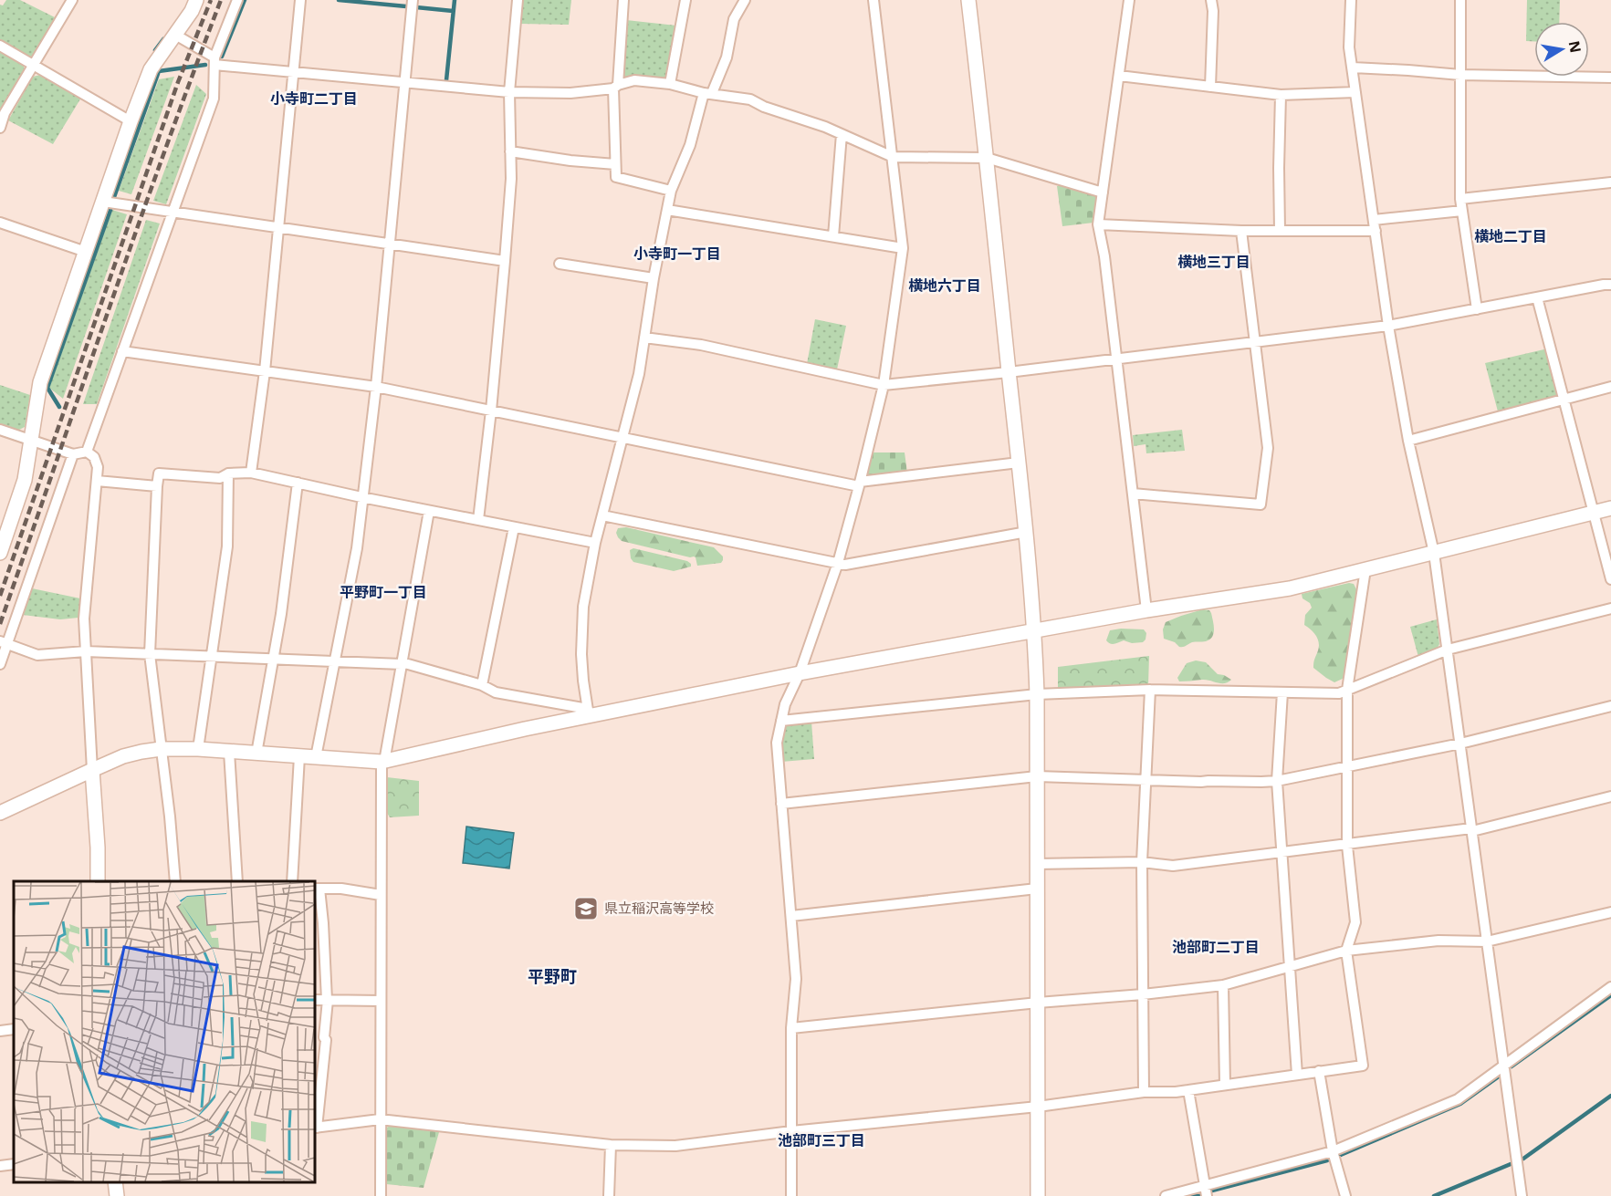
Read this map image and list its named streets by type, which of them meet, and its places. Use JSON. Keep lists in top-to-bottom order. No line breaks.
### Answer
{"districts":["小寺町二丁目","横地二丁目","小寺町一丁目","横地三丁目","横地六丁目","平野町一丁目","池部町二丁目","平野町","池部町三丁目"],"places":{"school or university":["県立稲沢高等学校"]},"north":"right"}
